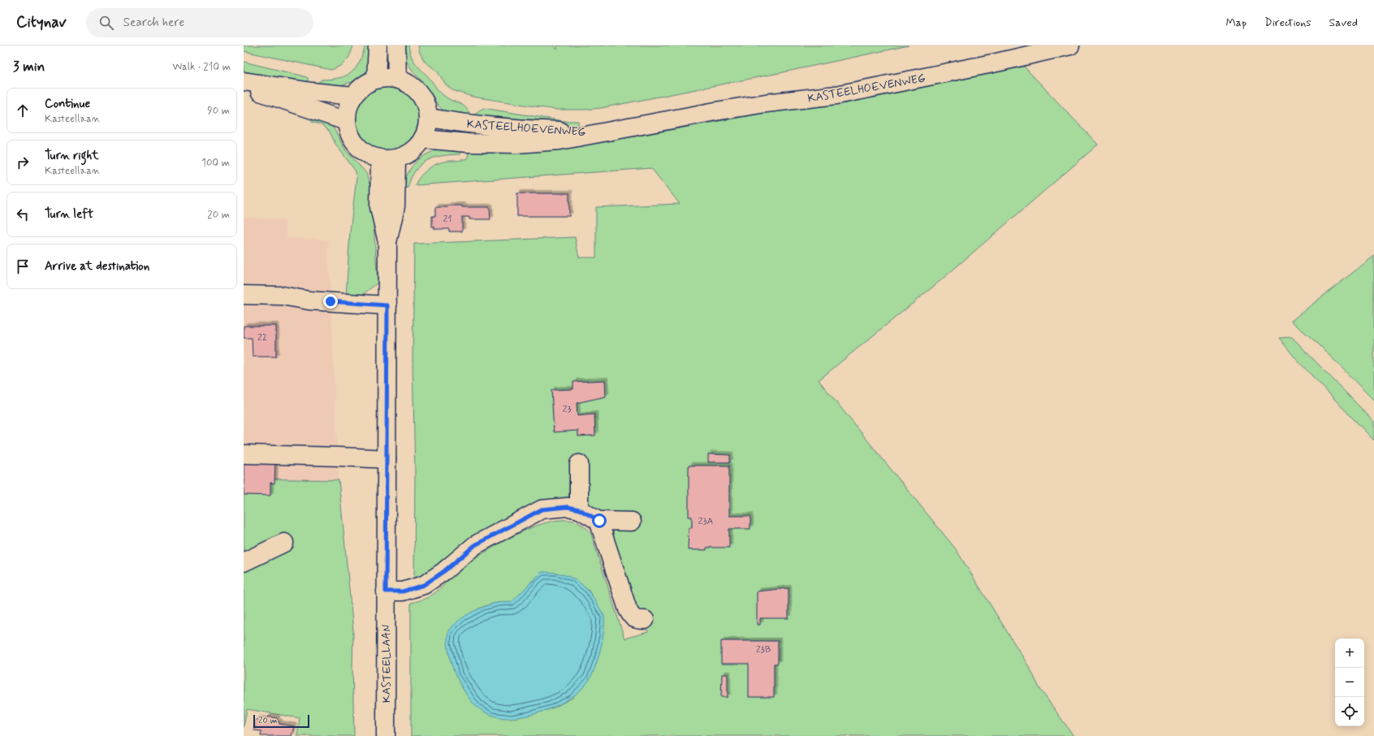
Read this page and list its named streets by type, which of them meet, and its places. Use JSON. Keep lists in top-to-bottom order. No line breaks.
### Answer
{"streets":{"street":["KASTEELHOEVENWEG","KASTEELLAAN"]},"crossings":[["KASTEELHOEVENWEG","KASTEELLAAN"]],"house_numbers":["21","22","23","23A","23B"],"scale_bar":"20 m","page":{"header":"Citynav","search":"Search here","nav":["Map","Directions","Saved"],"heading":["3 min","Walk · 210 m"],"list":[["Continue","Kasteellaan","90 m"],["Turn right","Kasteellaan","100 m"],["Turn left","20 m"],"Arrive at destination"],"map_buttons":["+","−"],"scale":"20 m"}}
